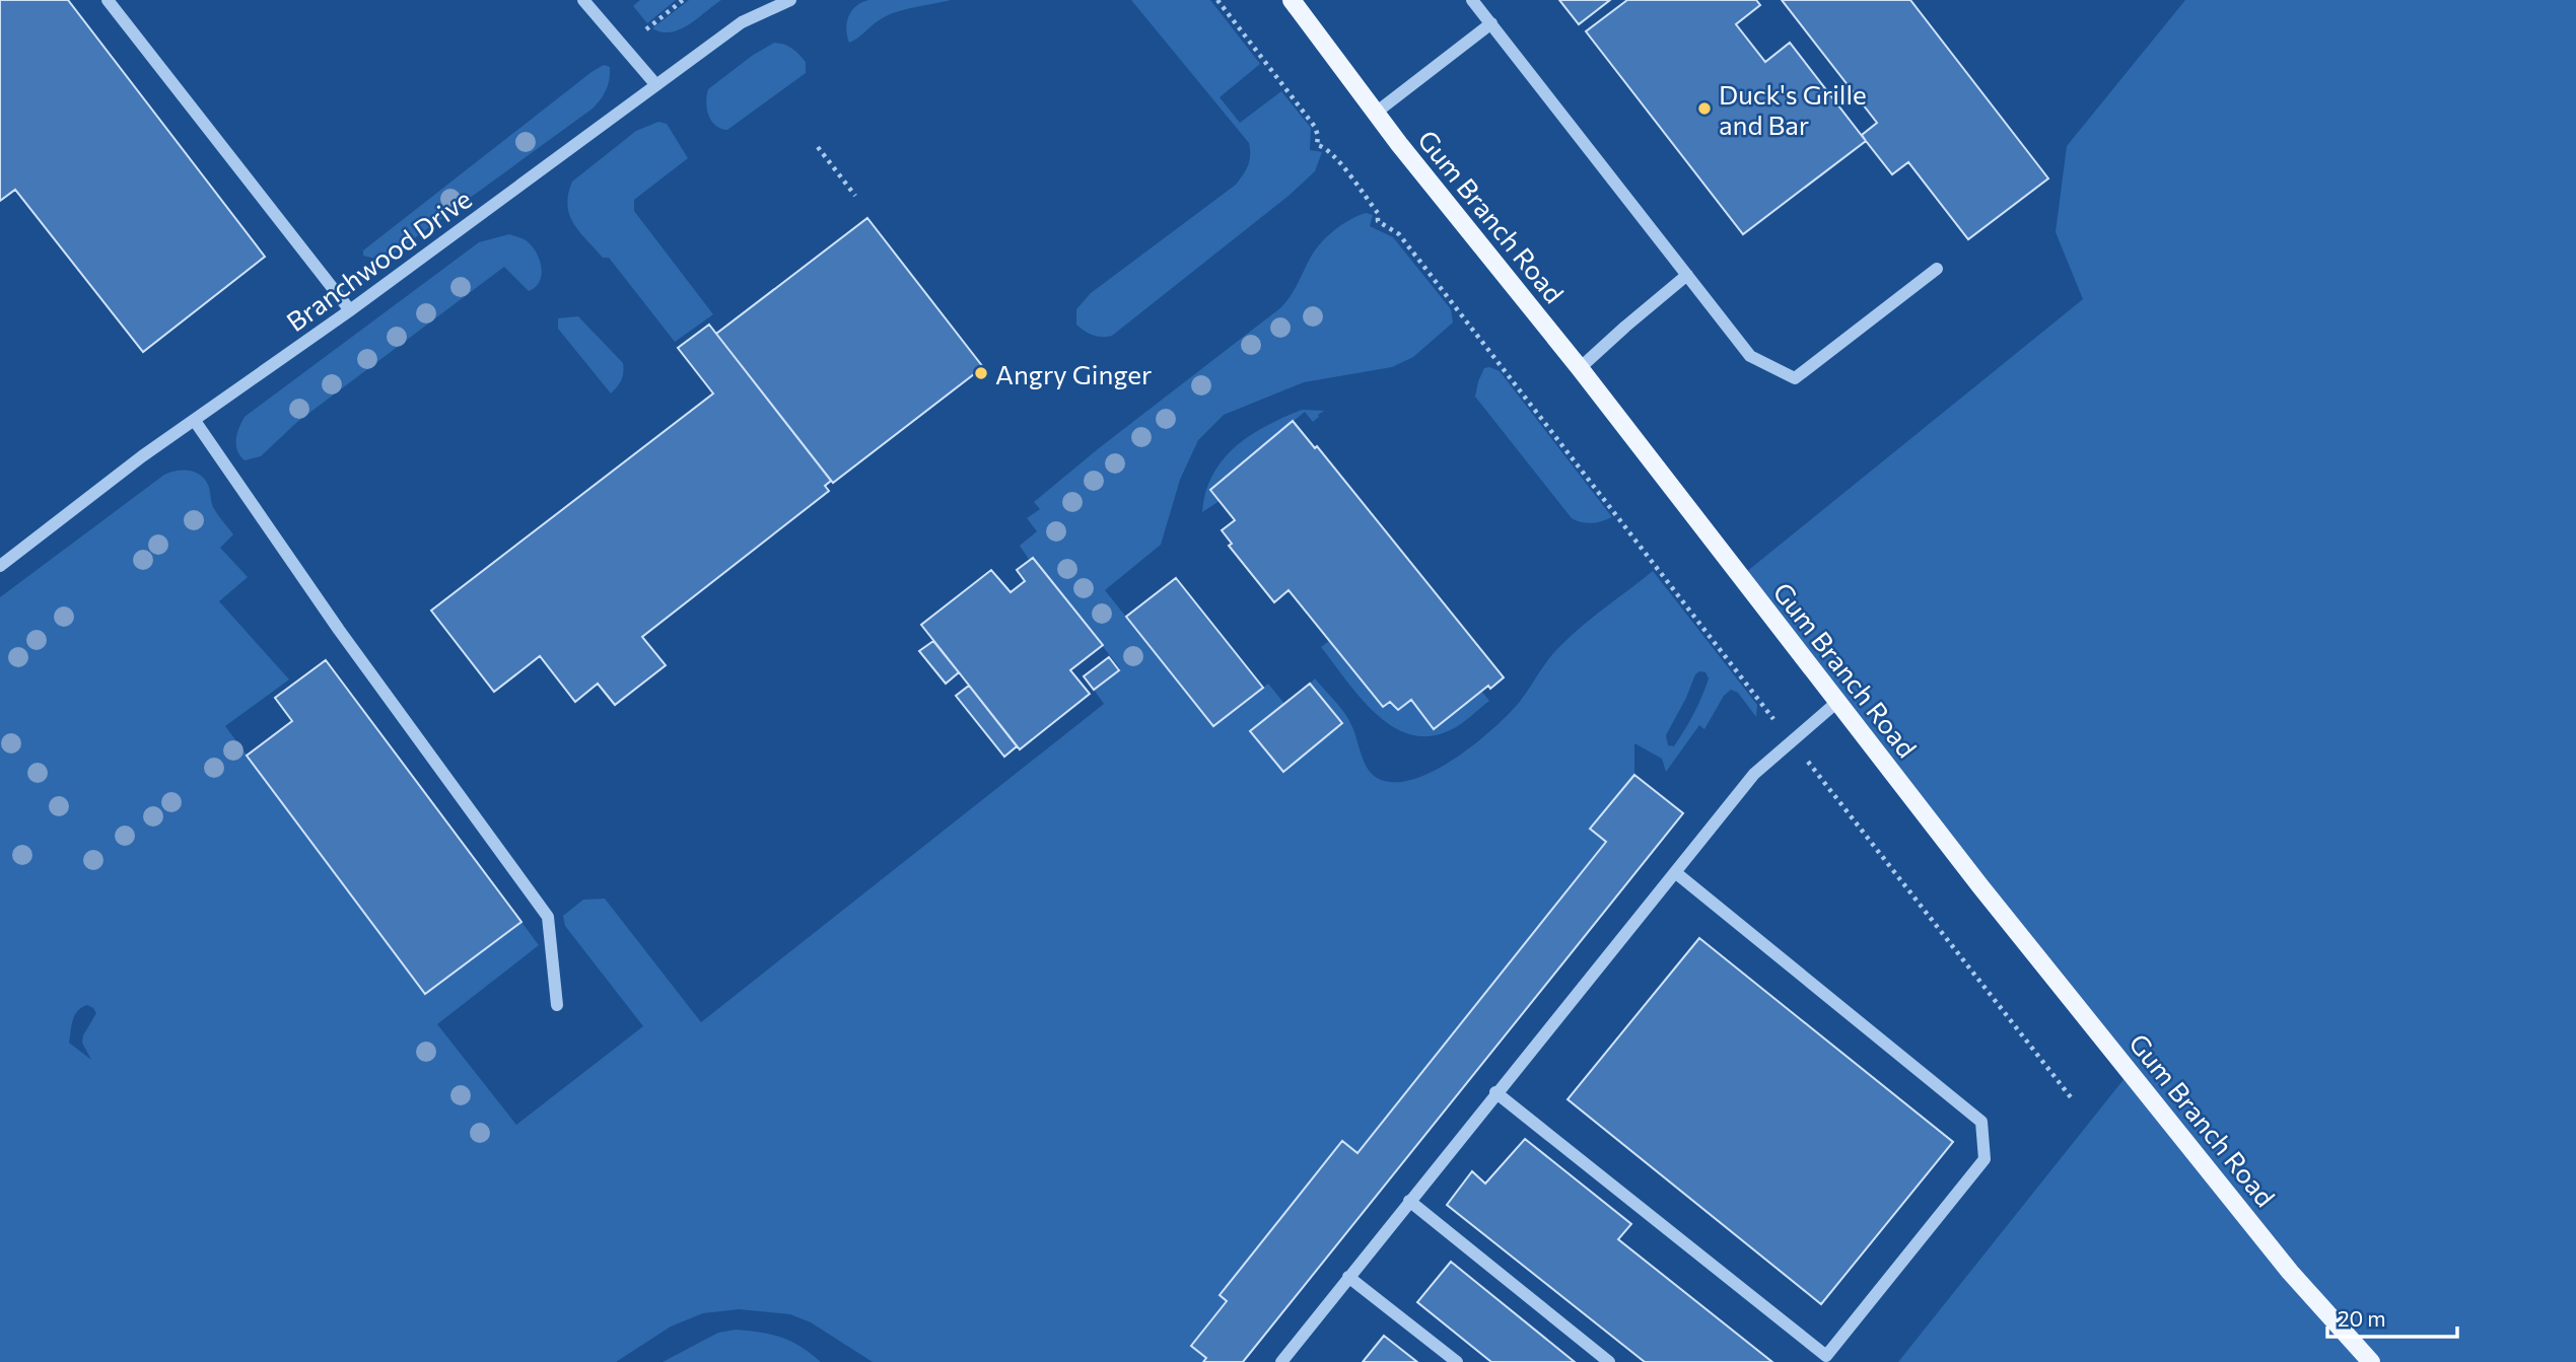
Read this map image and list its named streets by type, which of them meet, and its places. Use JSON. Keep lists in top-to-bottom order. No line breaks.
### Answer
{"streets":{"main road":["Gum Branch Road"],"street":["Branchwood Drive"]},"places":["Duck's Grille and Bar","Angry Ginger"],"scale_bar":"20 m"}
